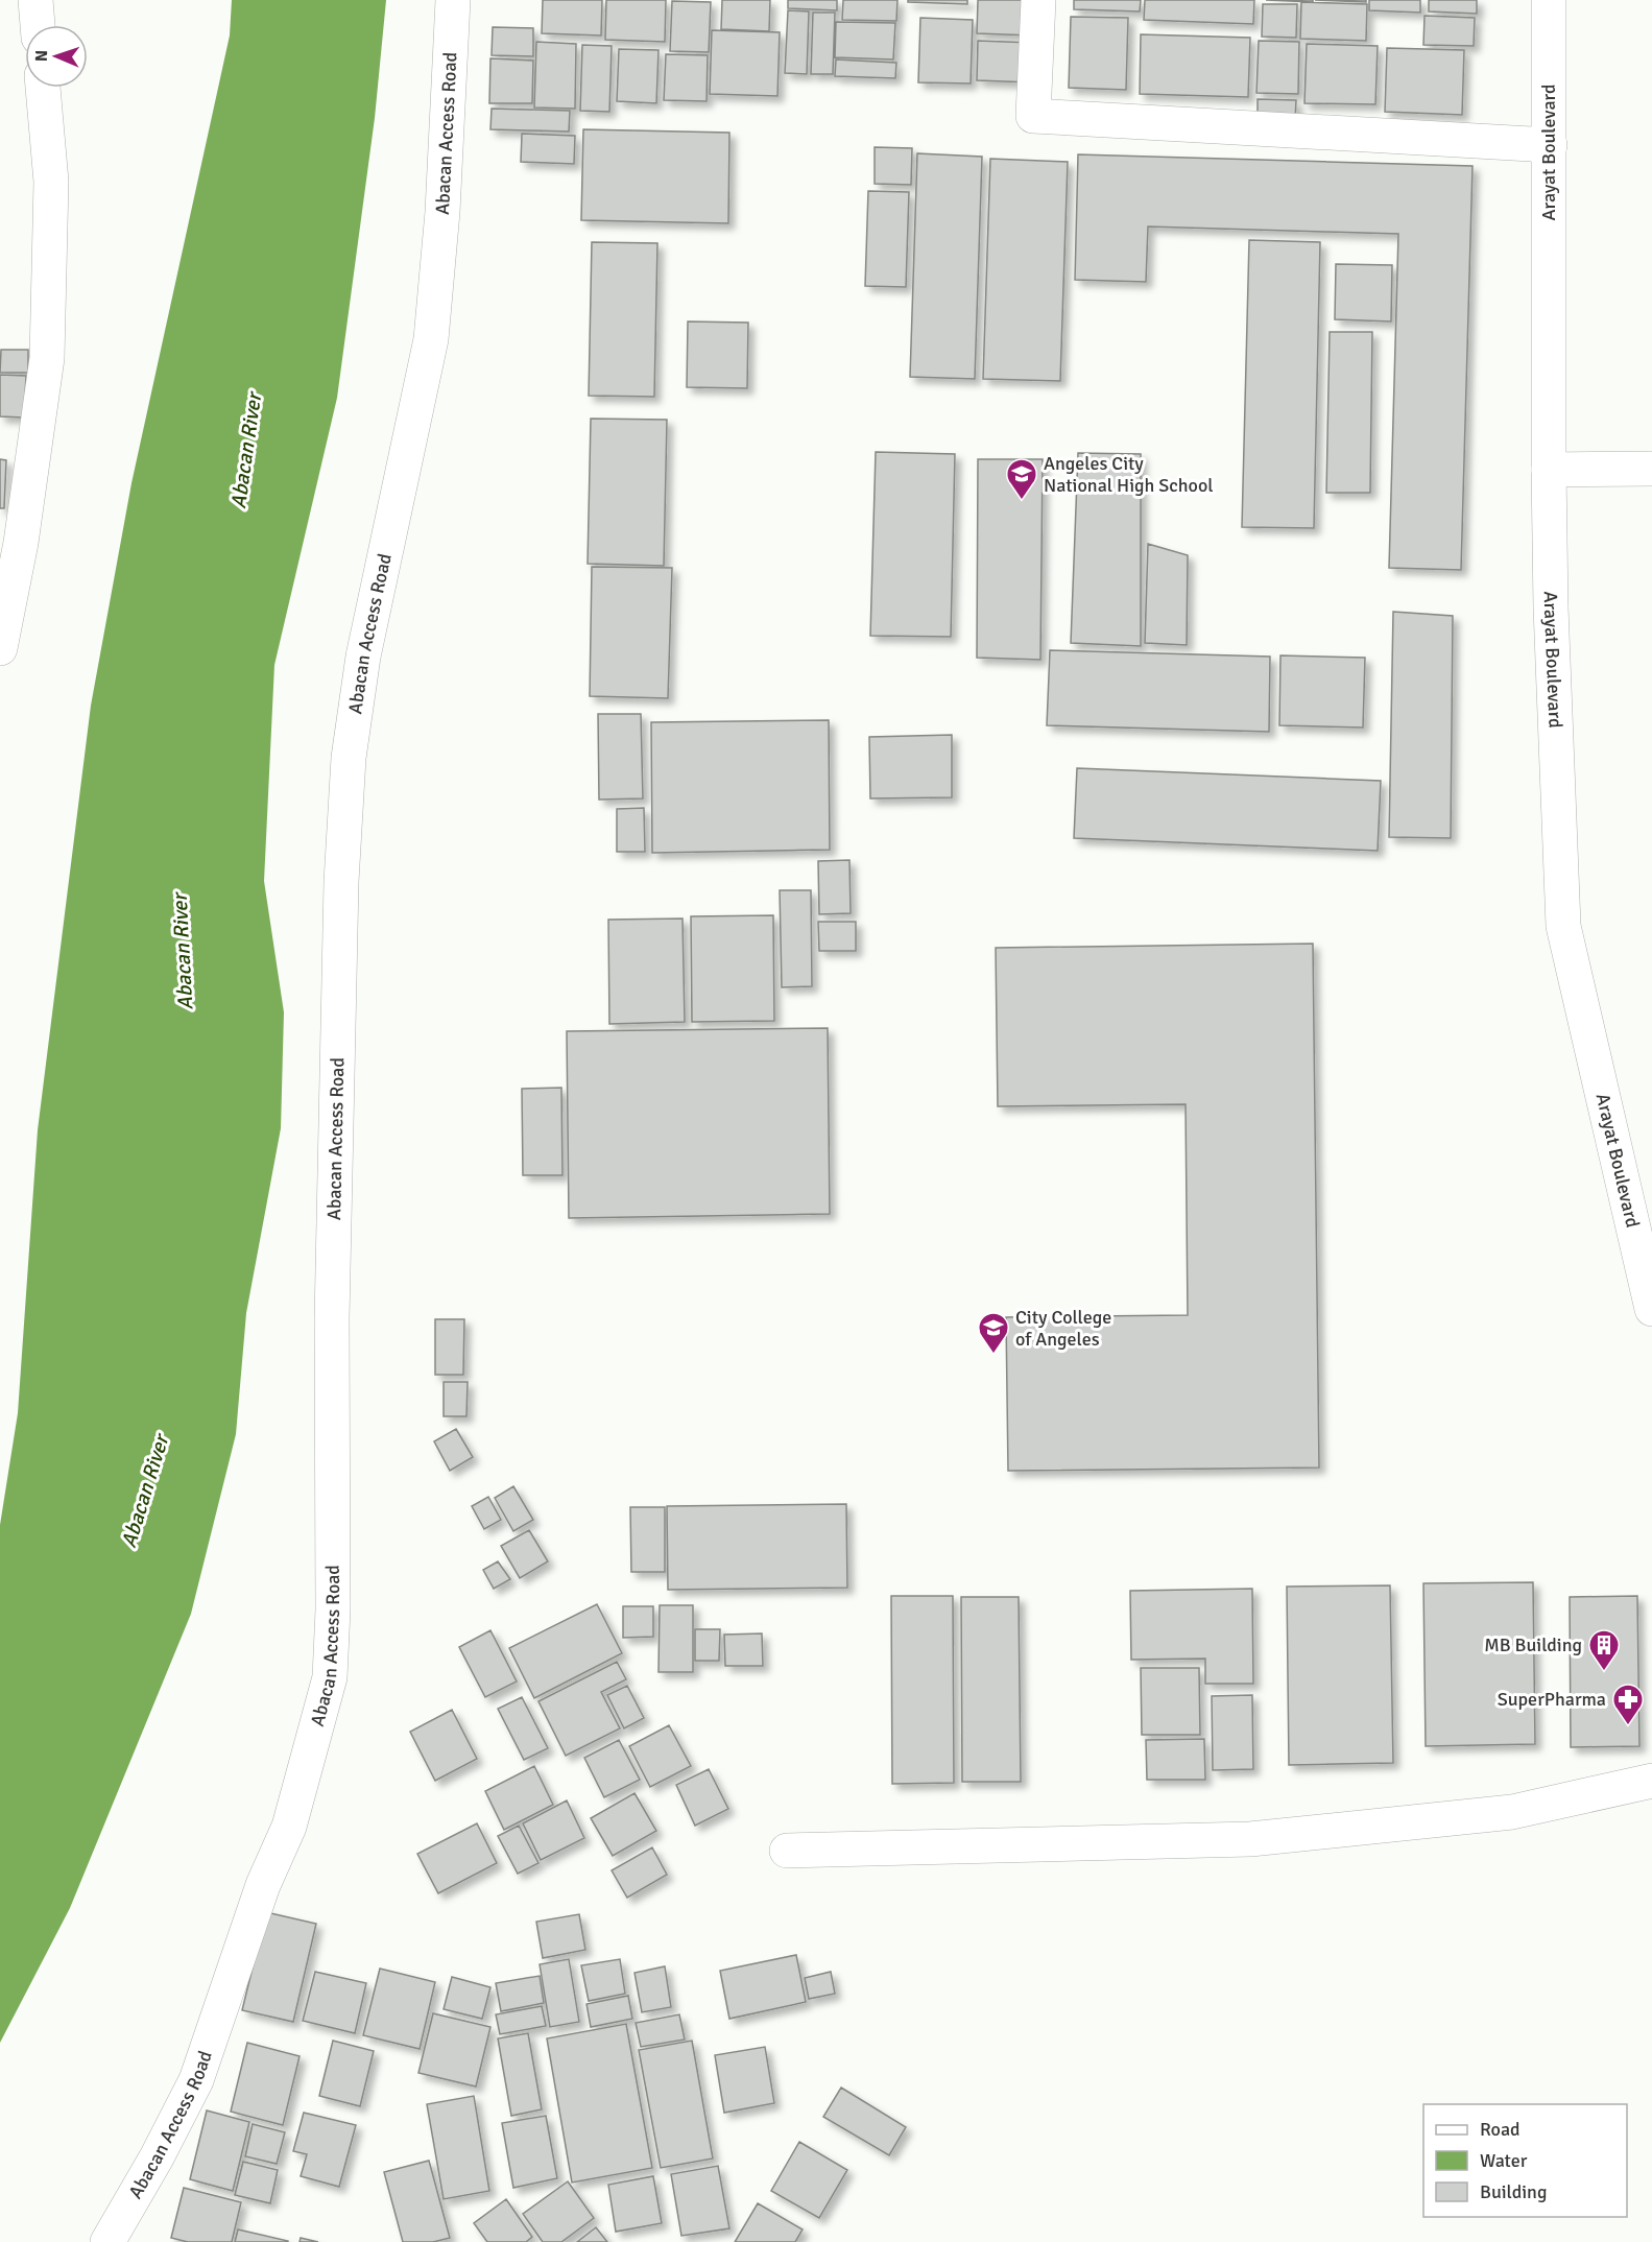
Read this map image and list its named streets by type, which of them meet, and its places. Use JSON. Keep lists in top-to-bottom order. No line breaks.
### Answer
{"streets":{"street":["Abacan Access Road","Arayat Boulevard"]},"water":["Abacan River"],"places":{"school or university":["Angeles City National High School","City College of Angeles"],"building":["MB Building"],"pharmacy":["SuperPharma"]},"legend":["Road","Water","Building"],"north":"left"}
